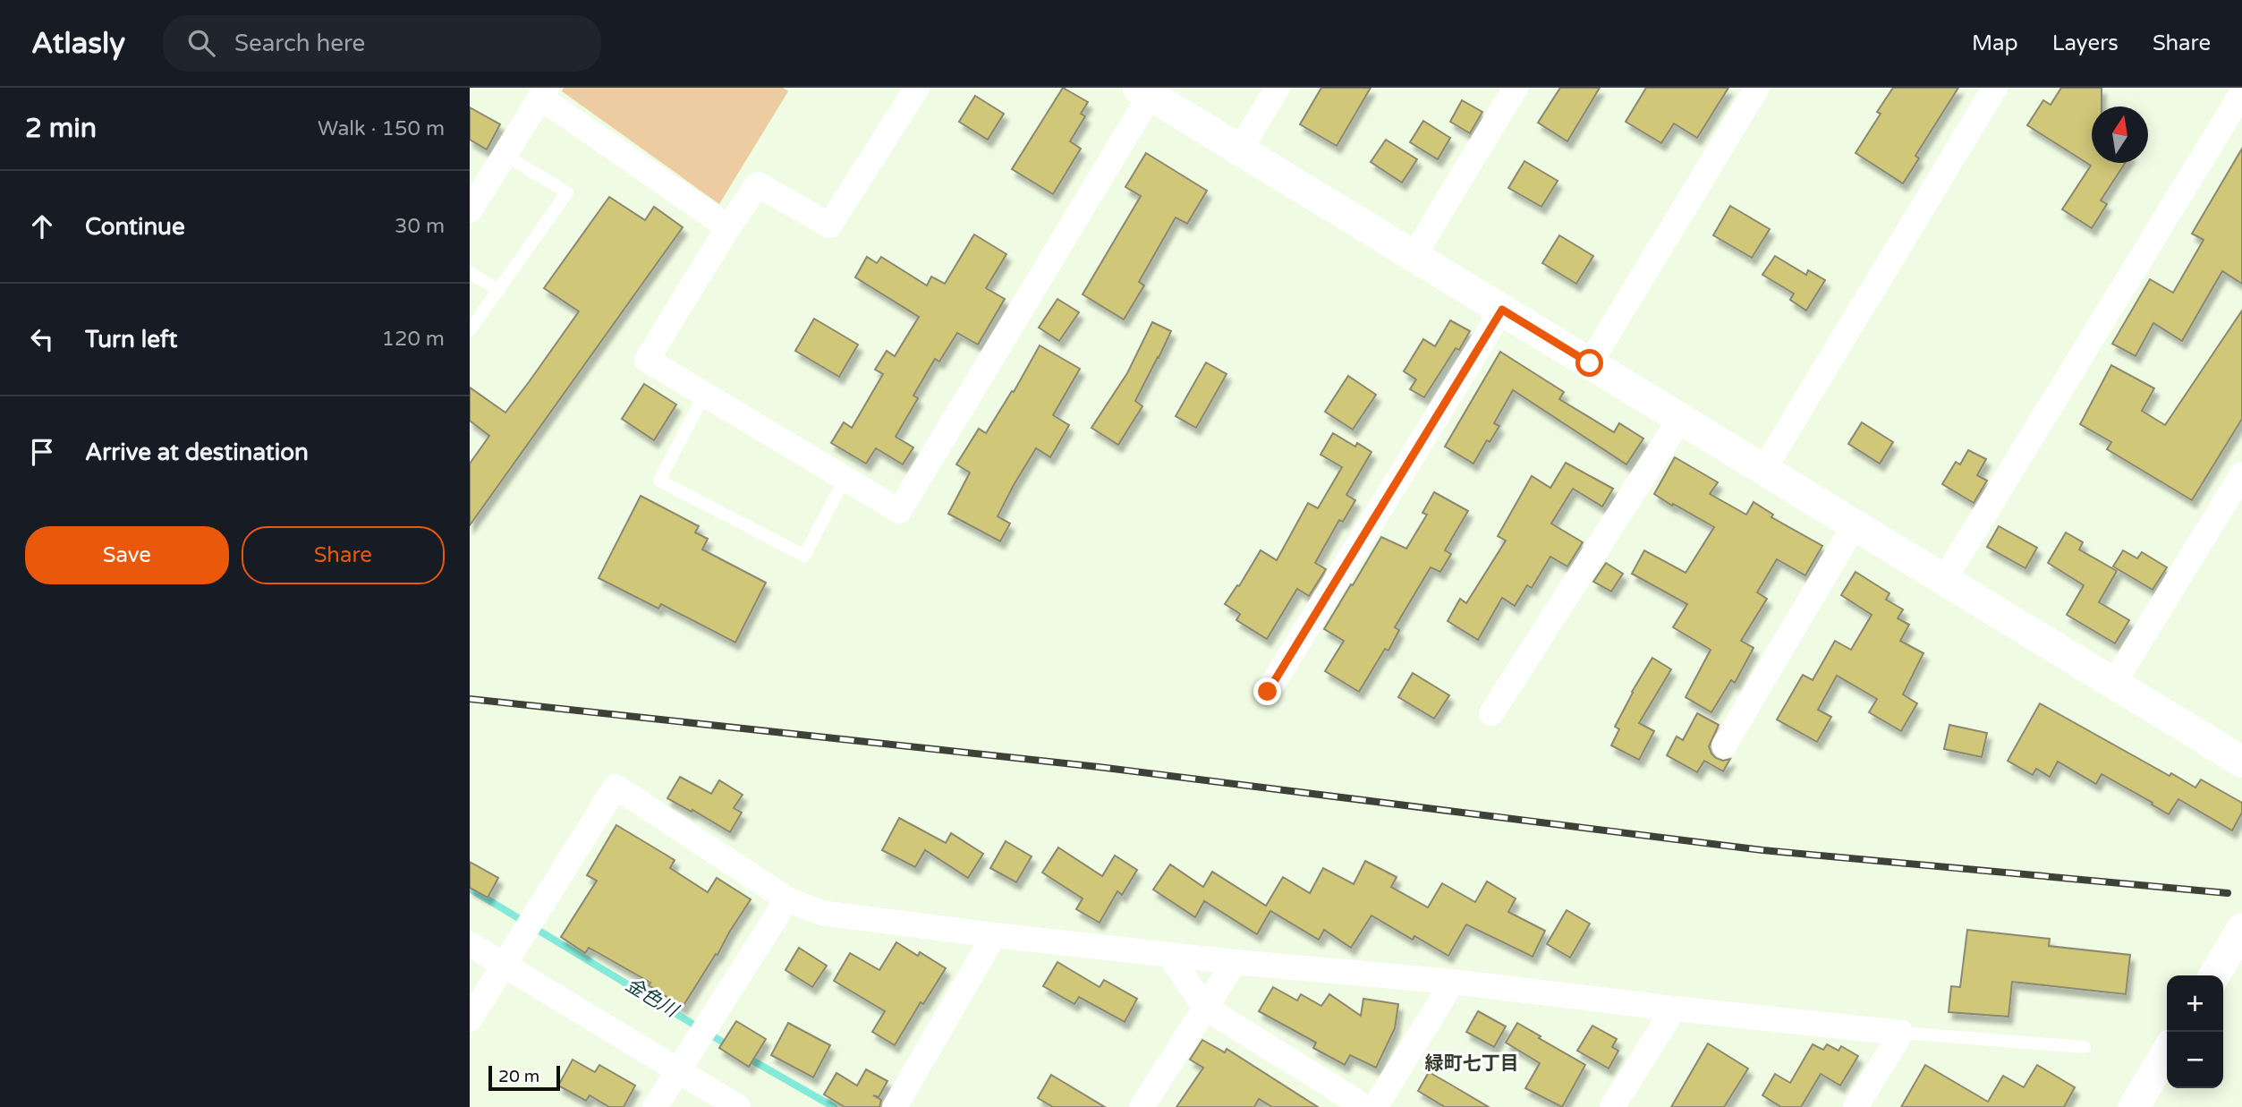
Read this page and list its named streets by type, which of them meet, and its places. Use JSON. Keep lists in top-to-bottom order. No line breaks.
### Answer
{"districts":["緑町七丁目"],"water":["金色川"],"scale_bar":"20 m","north":"top","page":{"header":"Atlasly","search":"Search here","nav":["Map","Layers","Share"],"heading":["2 min","Walk · 150 m"],"list":[["Continue","30 m"],["Turn left","120 m"],"Arrive at destination"],"buttons":["Save","Share"],"map_buttons":["+","−"],"scale":"20 m"}}
